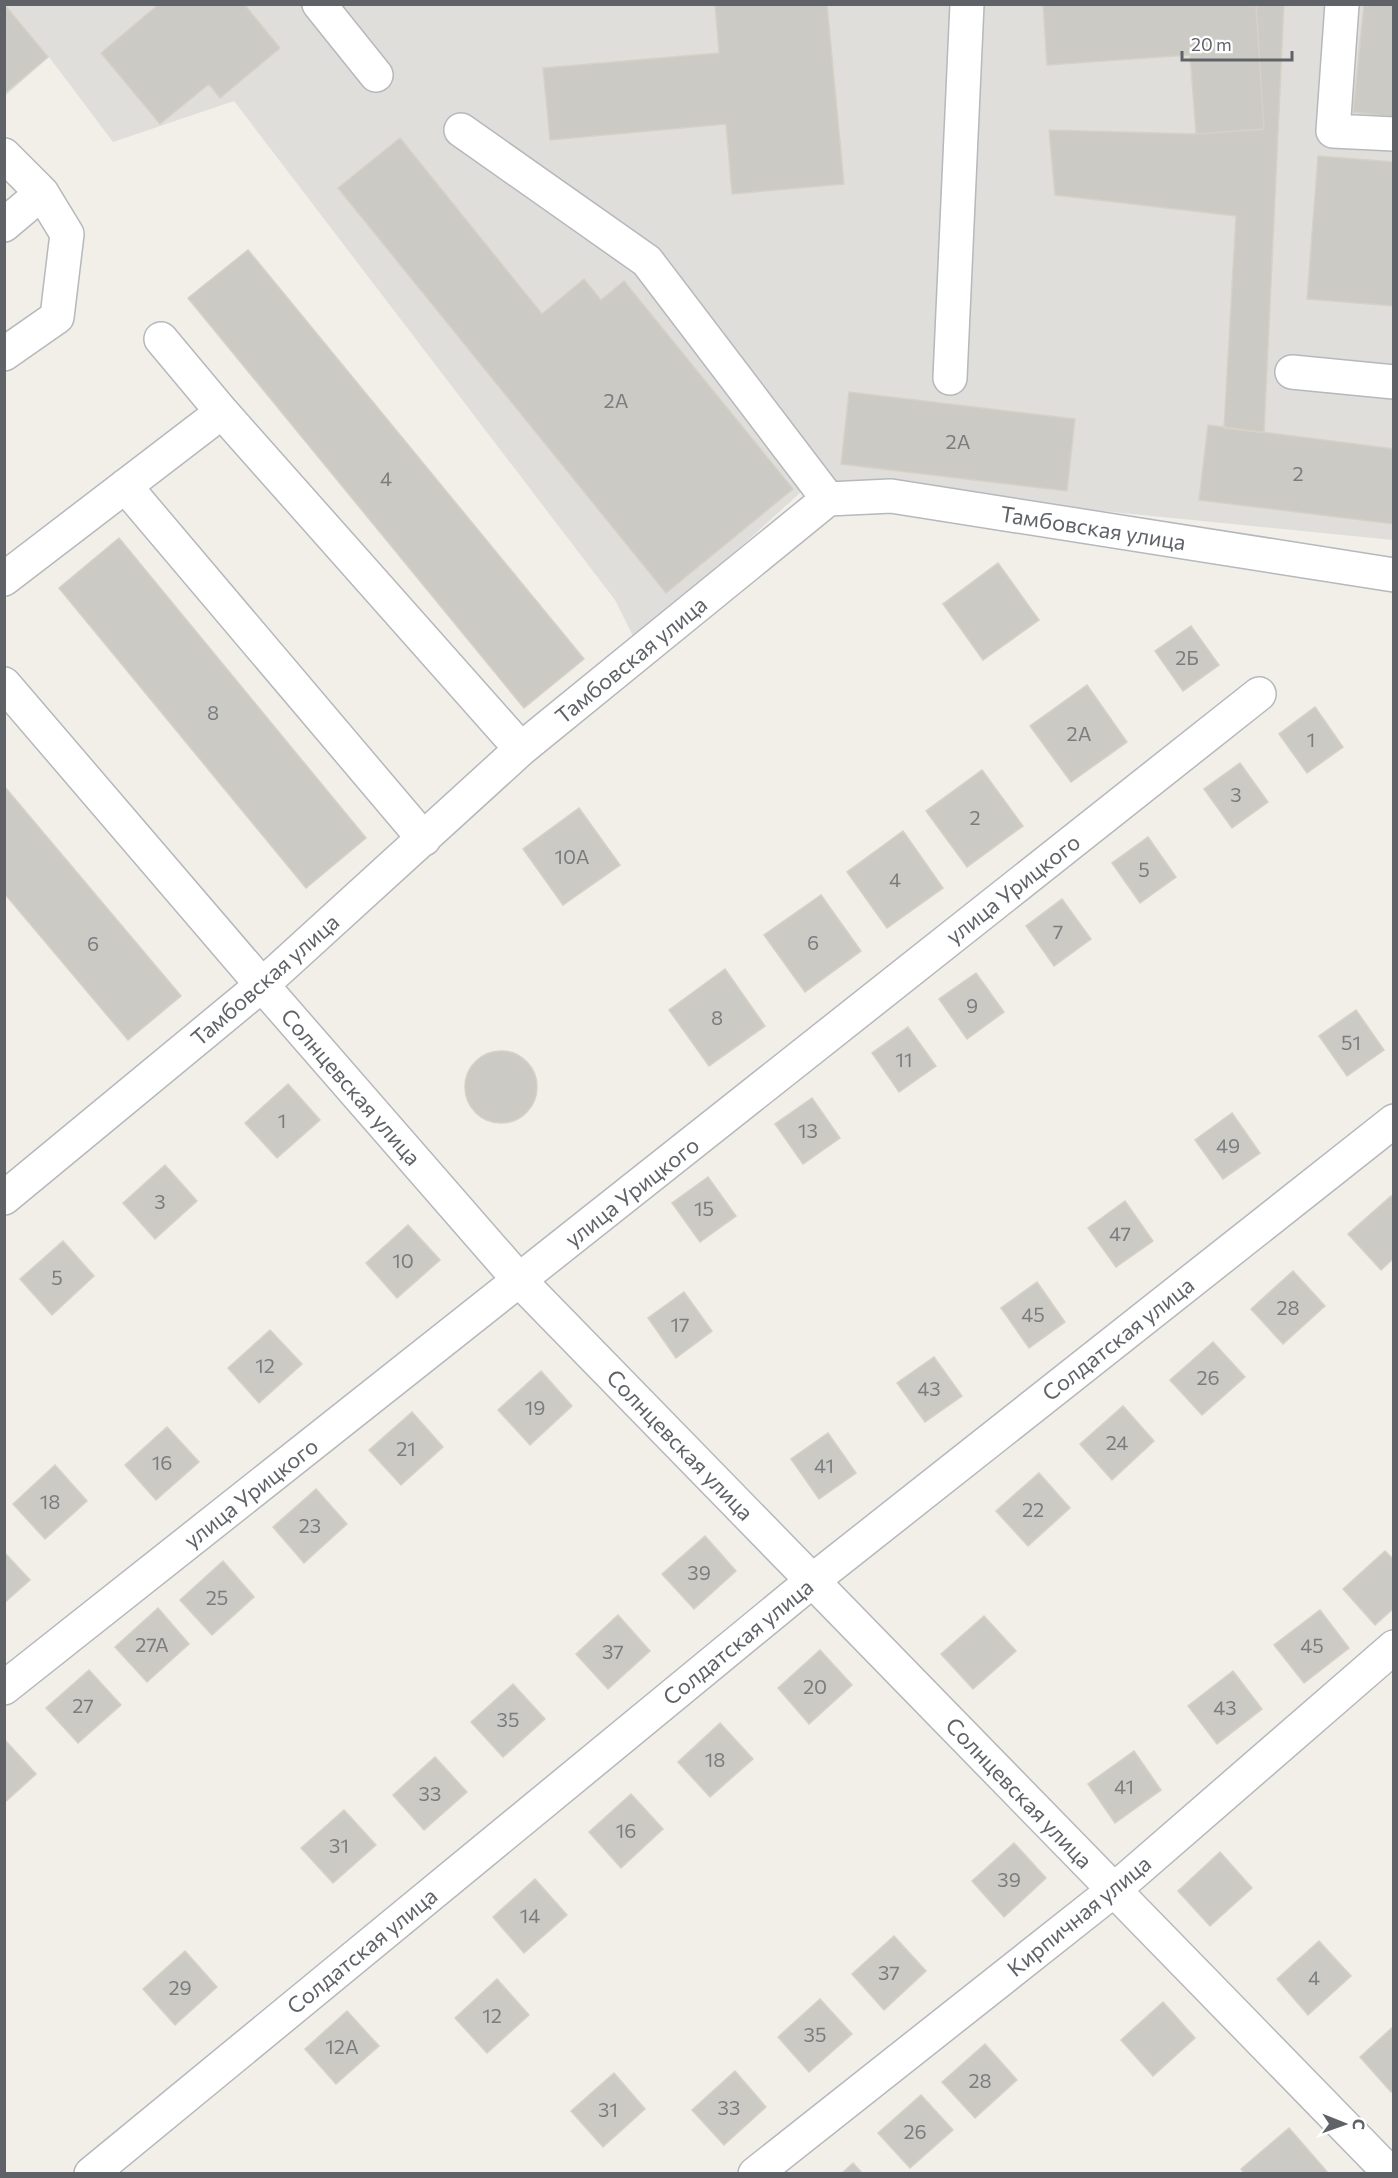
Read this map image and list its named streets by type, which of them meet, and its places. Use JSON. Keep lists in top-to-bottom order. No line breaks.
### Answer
{"streets":{"street":["Тамбовская улица","улица Урицкого","Солнцевская улица","Солдатская улица","Кирпичная улица"]},"crossings":[["Тамбовская улица","Солнцевская улица"],["улица Урицкого","Солнцевская улица"],["Солнцевская улица","Солдатская улица"],["Солнцевская улица","Кирпичная улица"]],"house_numbers":["2А","2А","2","4","2Б","8","2А","1","3","2","10А","5","4","7","6","6","9","8","51","11","1","13","49","3","15","47","10","5","28","45","17","12","26","43","19","24","21","16","41","18","22","23","39","25","27А","45","37","20","27","43","35","18","41","33","16","31","39","14","37","4","29","12","35","12А","28","33","31","26"],"scale_bar":"20 m","north":"right"}
